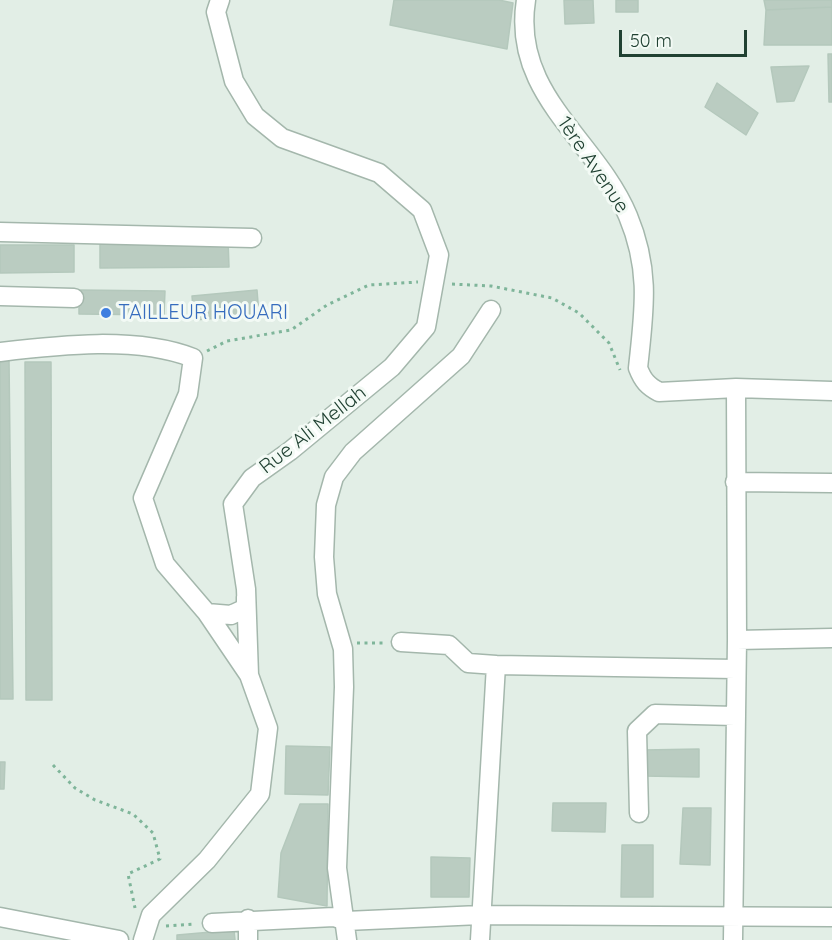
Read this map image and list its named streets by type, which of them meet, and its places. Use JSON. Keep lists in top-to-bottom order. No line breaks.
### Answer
{"streets":{"street":["1ère Avenue","Rue Ali Mellah"]},"places":["TAILLEUR HOUARI"],"scale_bar":"50 m"}
